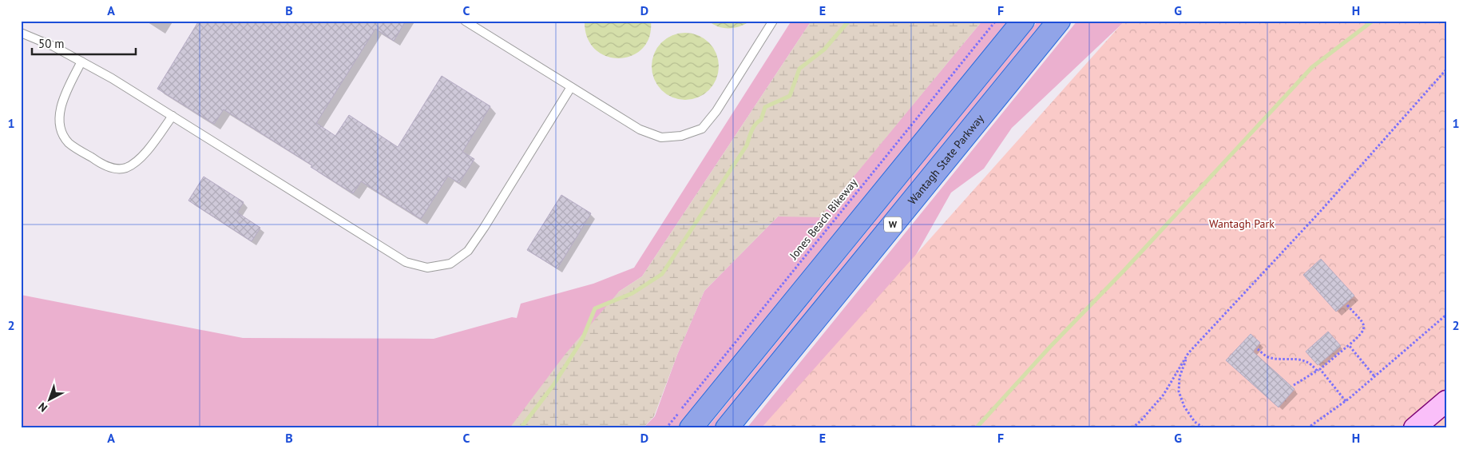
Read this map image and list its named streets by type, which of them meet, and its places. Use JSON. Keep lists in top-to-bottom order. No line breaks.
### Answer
{"streets":{"highway":["Wantagh State Parkway","W"],"path":["Jones Beach Bikeway"]},"parks":["Wantagh Park"],"scale_bar":"50 m","north":"bottom left","grid":{"columns":["A","B","C","D","E","F","G","H"],"rows":["1","2"]}}
